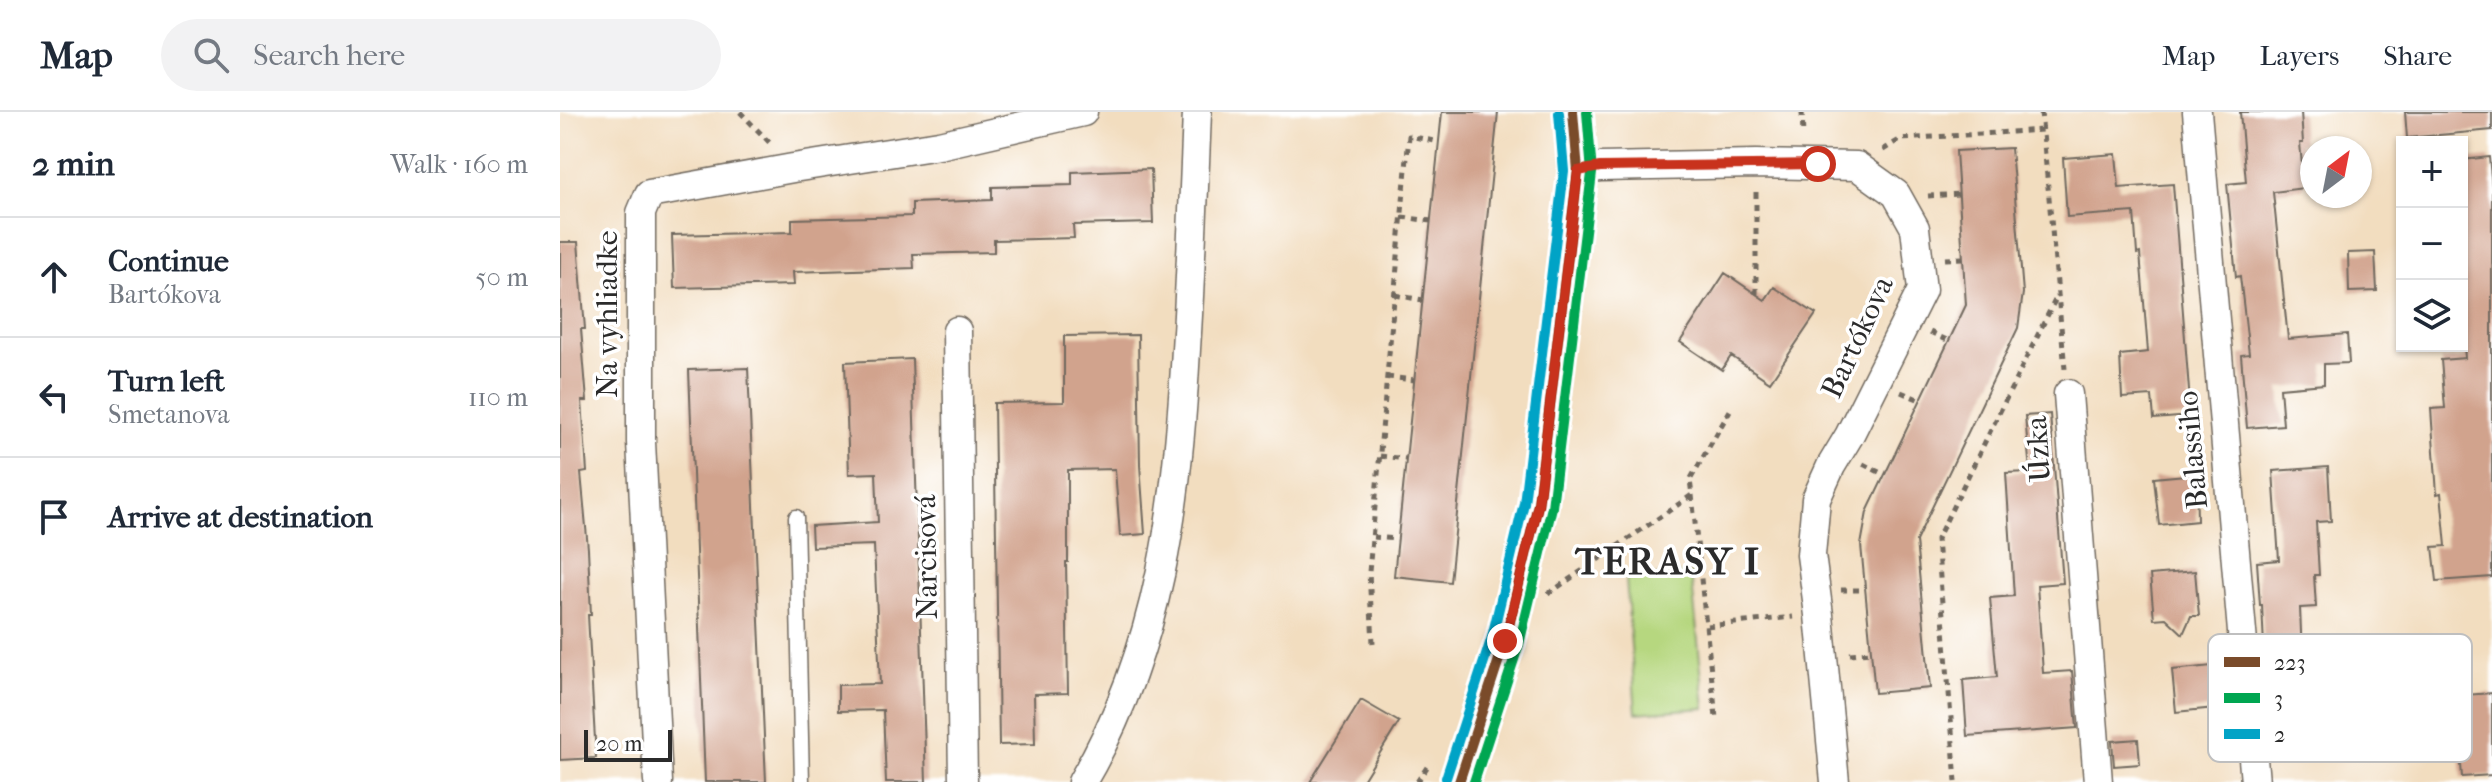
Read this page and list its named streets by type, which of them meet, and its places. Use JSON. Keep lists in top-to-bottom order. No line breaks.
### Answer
{"streets":{"street":["Na vyhliadke","Bartókova","Úzka","Balassiho","Narcisová"]},"districts":["TERASY I"],"lines":["transit line 223","transit line 3","transit line 2"],"legend":["223","3","2"],"scale_bar":"20 m","north":"top right","page":{"header":"Map","search":"Search here","nav":["Map","Layers","Share"],"heading":["2 min","Walk · 160 m"],"map_buttons":["+","−"],"list":[["Continue","Bartókova","50 m"],["Turn left","Smetanova","110 m"],"Arrive at destination"],"scale":"20 m"}}
